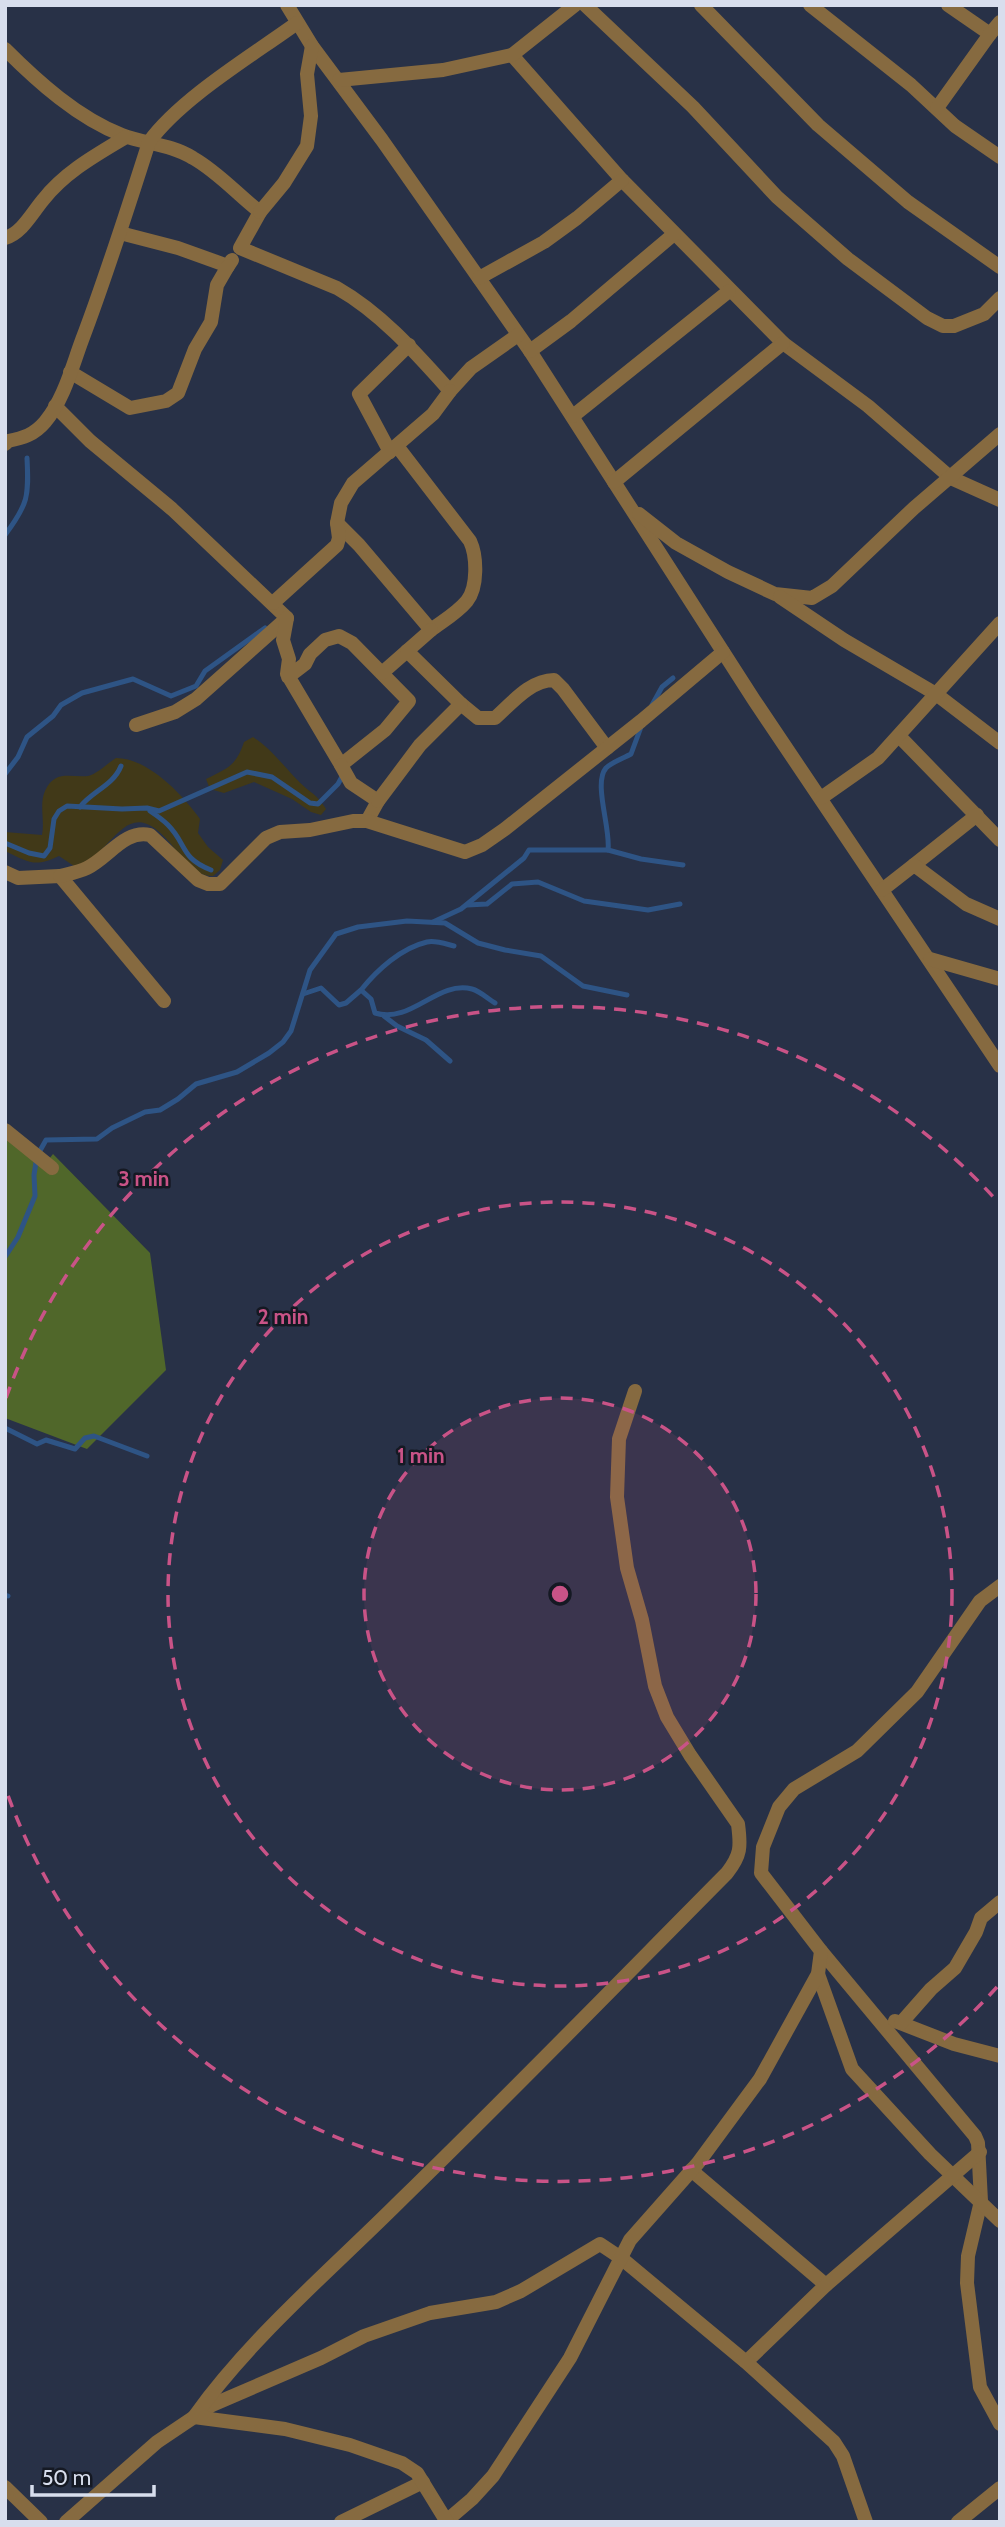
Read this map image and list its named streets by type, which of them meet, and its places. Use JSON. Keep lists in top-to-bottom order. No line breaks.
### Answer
{"scale_bar":"50 m","rings":["3 min","2 min","1 min"]}
